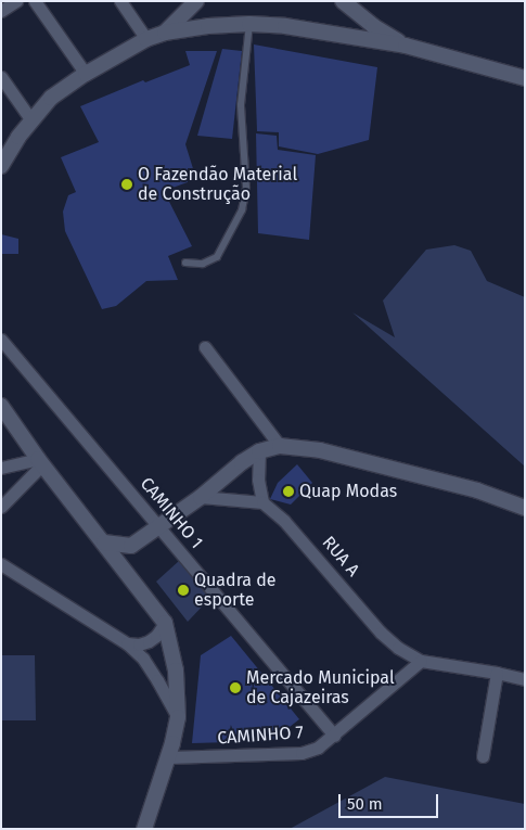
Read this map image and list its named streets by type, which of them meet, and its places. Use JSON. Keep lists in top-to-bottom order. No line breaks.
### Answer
{"streets":{"street":["CAMINHO 1","RUA A","CAMINHO 7"]},"crossings":[["CAMINHO 1","CAMINHO 7"],["RUA A","CAMINHO 7"]],"places":["O Fazendão Material de Construção","Quap Modas","Quadra de esporte","Mercado Municipal de Cajazeiras"],"scale_bar":"50 m"}
